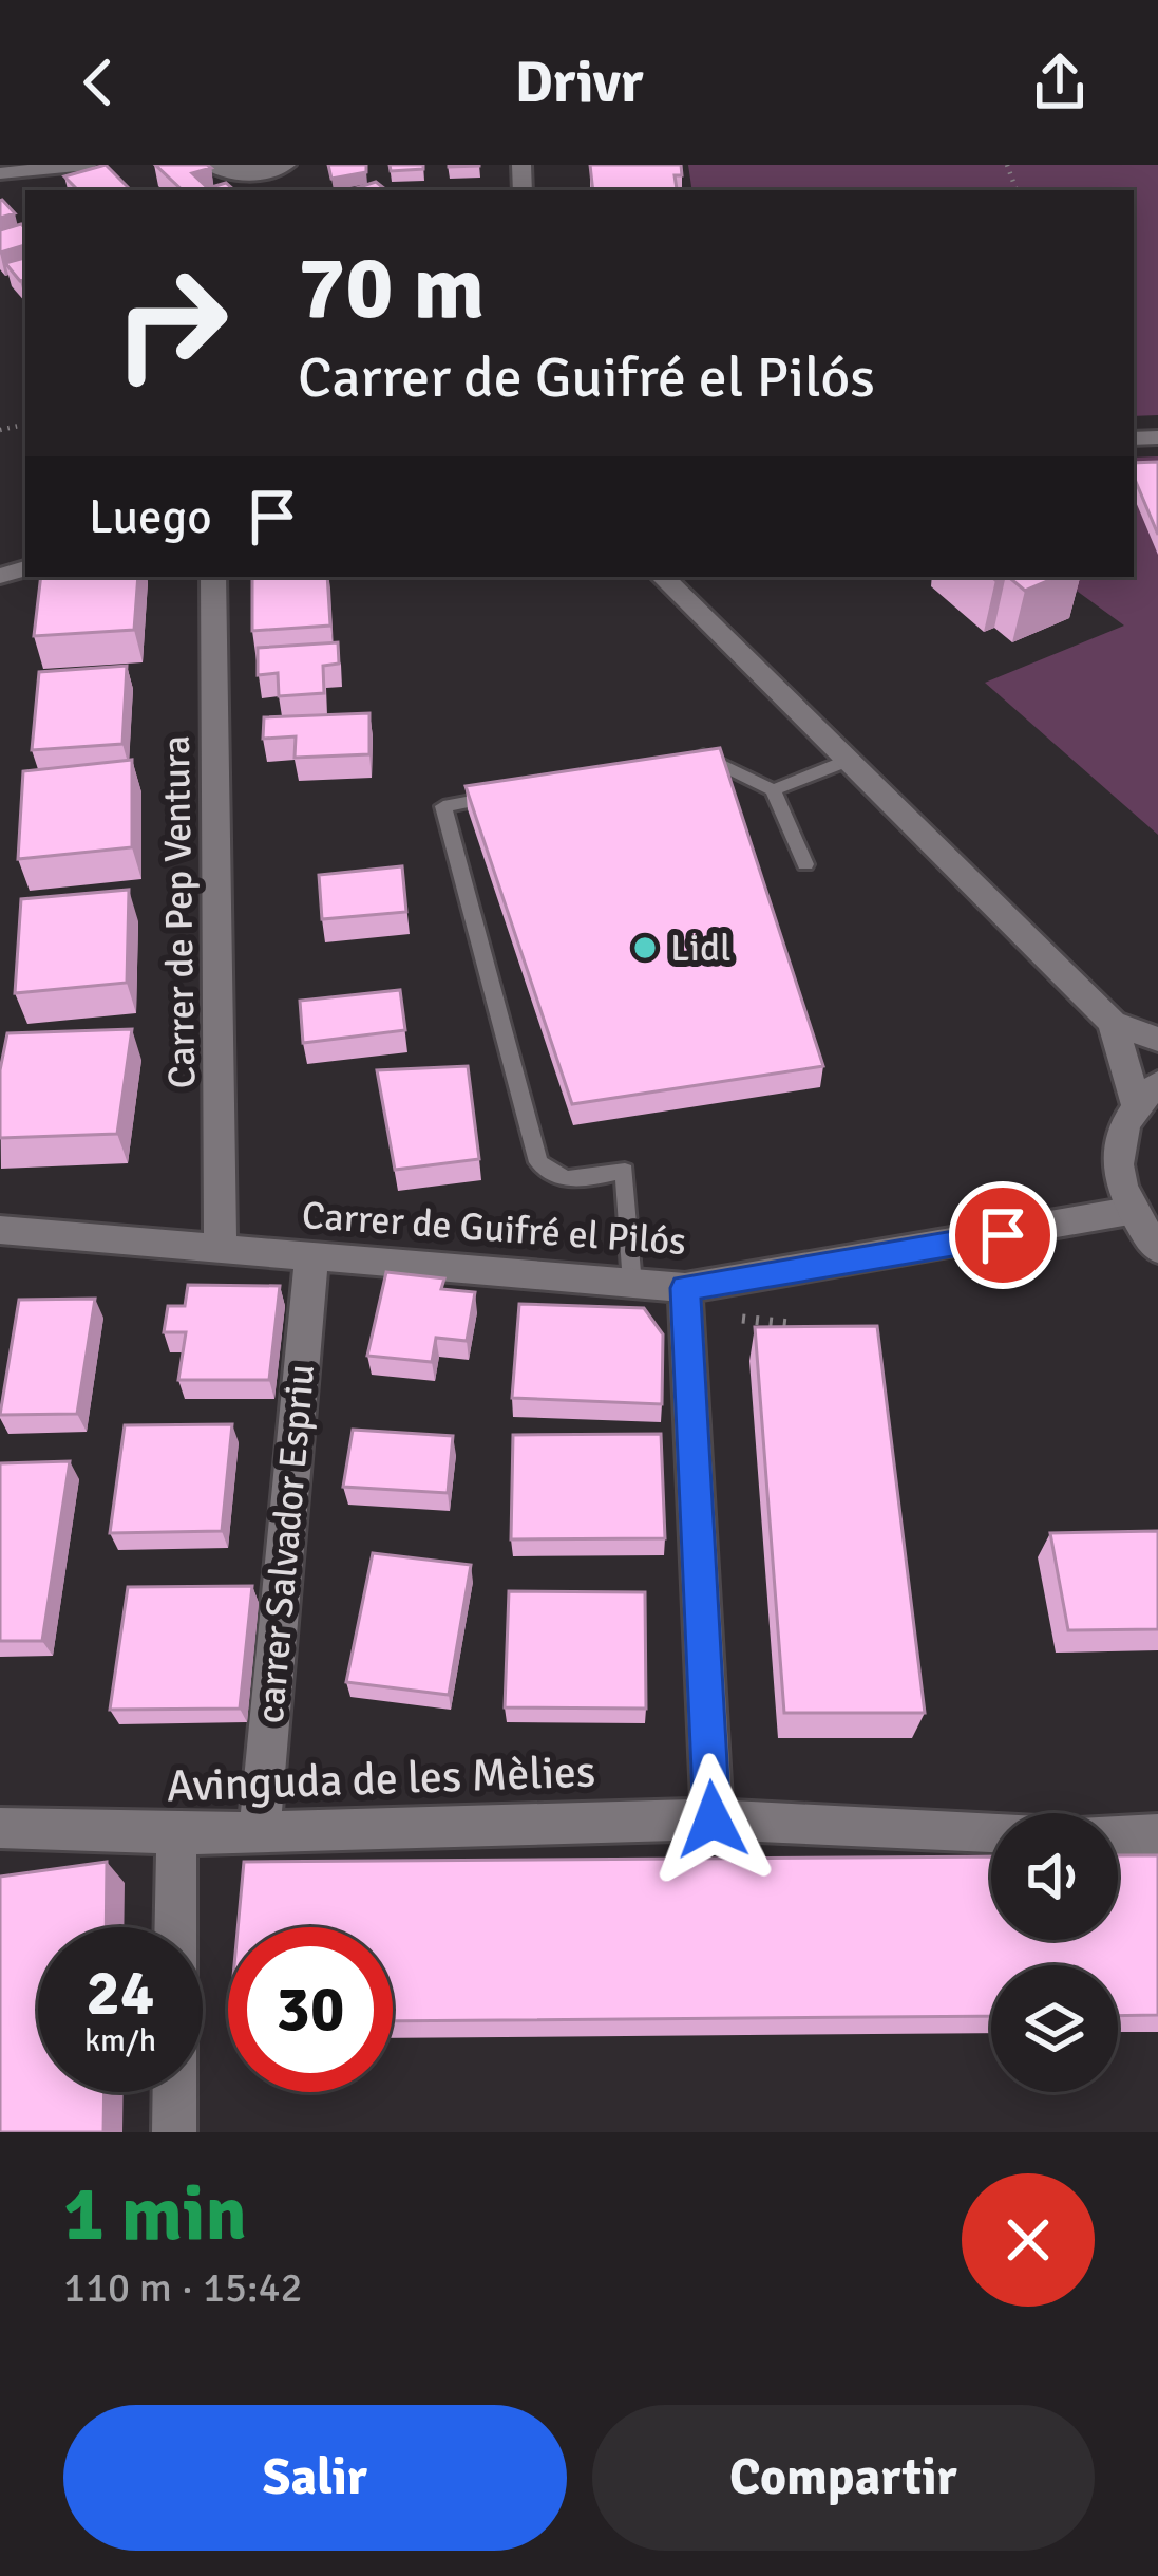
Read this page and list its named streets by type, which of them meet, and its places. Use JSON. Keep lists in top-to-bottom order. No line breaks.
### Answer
{"streets":{"street":["Carrer de Pep Ventura","Carrer de Guifré el Pilós","carrer Salvador Espriu","Avinguda de les Mèlies"]},"crossings":[["Carrer de Pep Ventura","Carrer de Guifré el Pilós"],["Carrer de Guifré el Pilós","carrer Salvador Espriu"],["carrer Salvador Espriu","Avinguda de les Mèlies"]],"places":["Lidl"],"page":{"header":"Drivr","turn":["70 m","Carrer de Guifré el Pilós"],"then":"Luego","speed":"24 km/h","limit":"30","heading":["1 min","110 m · 15:42"],"buttons":["Salir","Compartir"]}}
